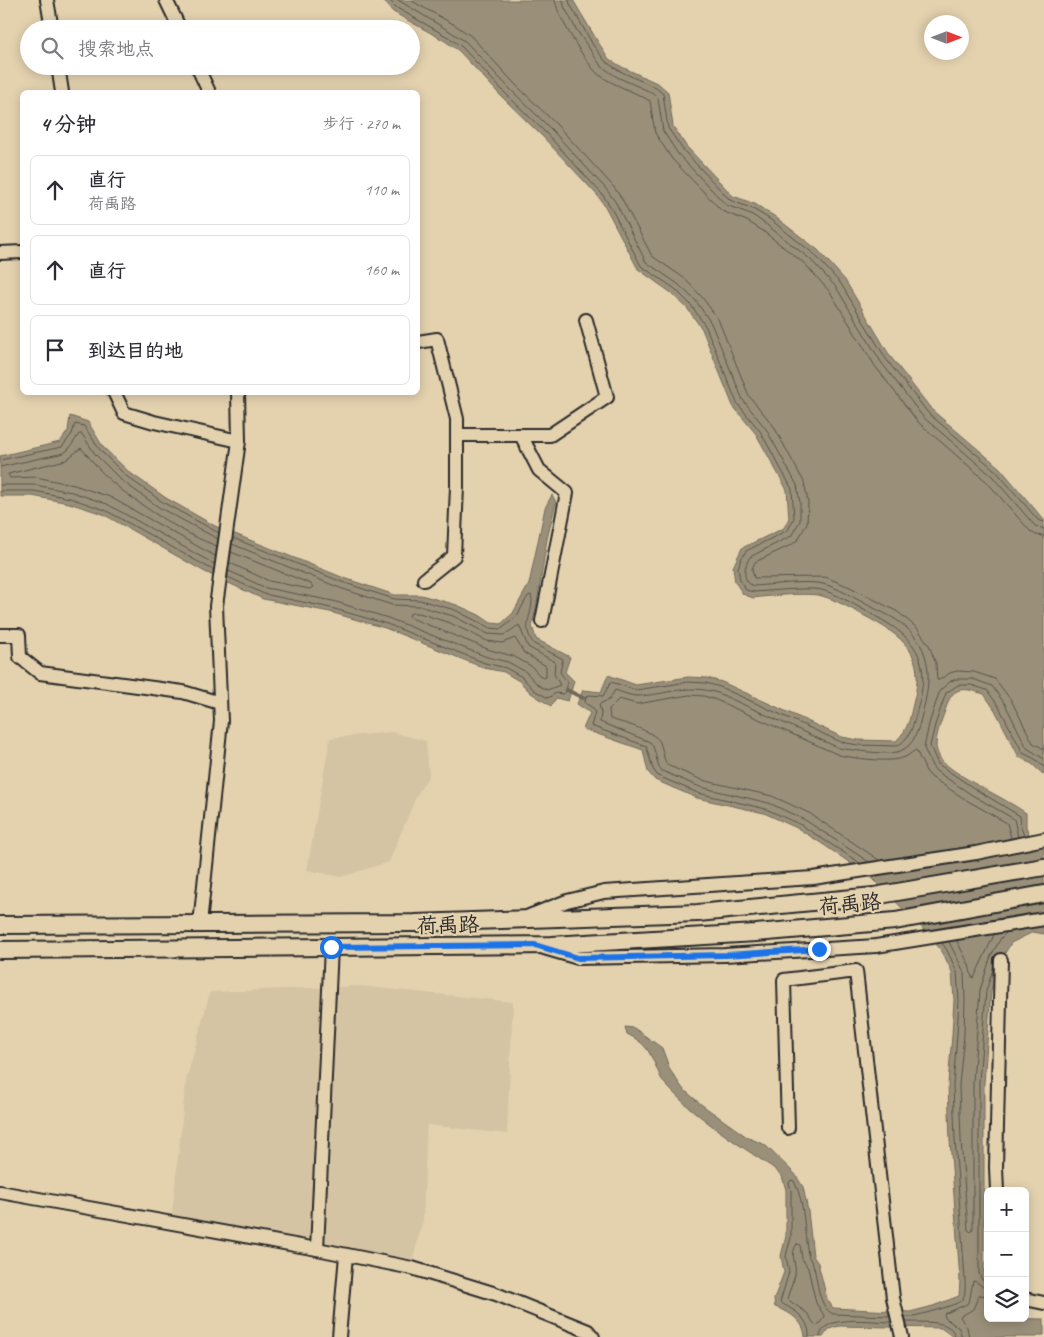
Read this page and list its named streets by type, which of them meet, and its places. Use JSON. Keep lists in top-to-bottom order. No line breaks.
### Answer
{"streets":{"main road":["荷禹路"]},"north":"right","page":{"search":"搜索地点","heading":["4 分钟","步行 · 270 m"],"list":[["直行","荷禹路","110 m"],["直行","160 m"],"到达目的地"],"map_buttons":["+","−"]}}
